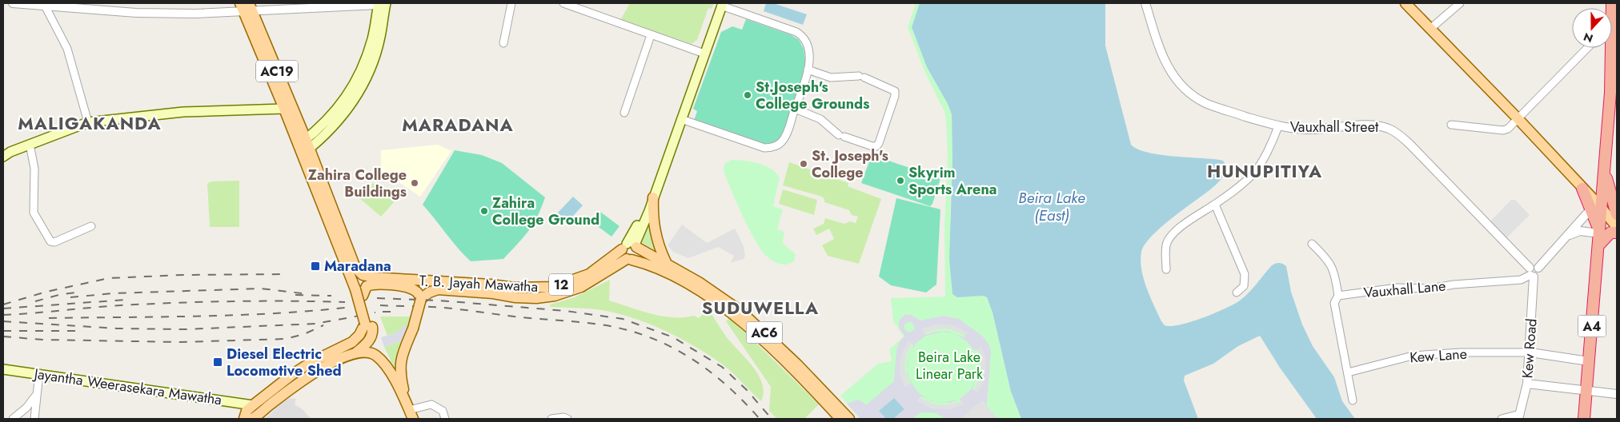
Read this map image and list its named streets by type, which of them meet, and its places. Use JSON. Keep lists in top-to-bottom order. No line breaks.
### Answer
{"streets":{"highway":["A4"],"main road":["AC19","T. B. Jayah Mawatha","12","AC6","Jayantha Weerasekara Mawatha"],"street":["Vauxhall Street","Vauxhall Lane","Kew Road","Kew Lane"]},"crossings":[["AC19","T. B. Jayah Mawatha"],["Vauxhall Street","Vauxhall Lane"],["Vauxhall Street","Kew Road"],["T. B. Jayah Mawatha","AC6"],["Vauxhall Lane","Kew Road"],["Kew Road","Kew Lane"]],"districts":["MALIGAKANDA","MARADANA","HUNUPITIYA","SUDUWELLA"],"water":["Beira Lake (East)"],"parks":["Beira Lake Linear Park"],"places":{"other":["St.Joseph's College Grounds","St. Joseph's College","Skyrim Sports Arena","Zahira College Buildings","Zahira College Ground"],"transit":["Maradana","Diesel Electric Locomotive Shed"]},"north":"bottom"}
